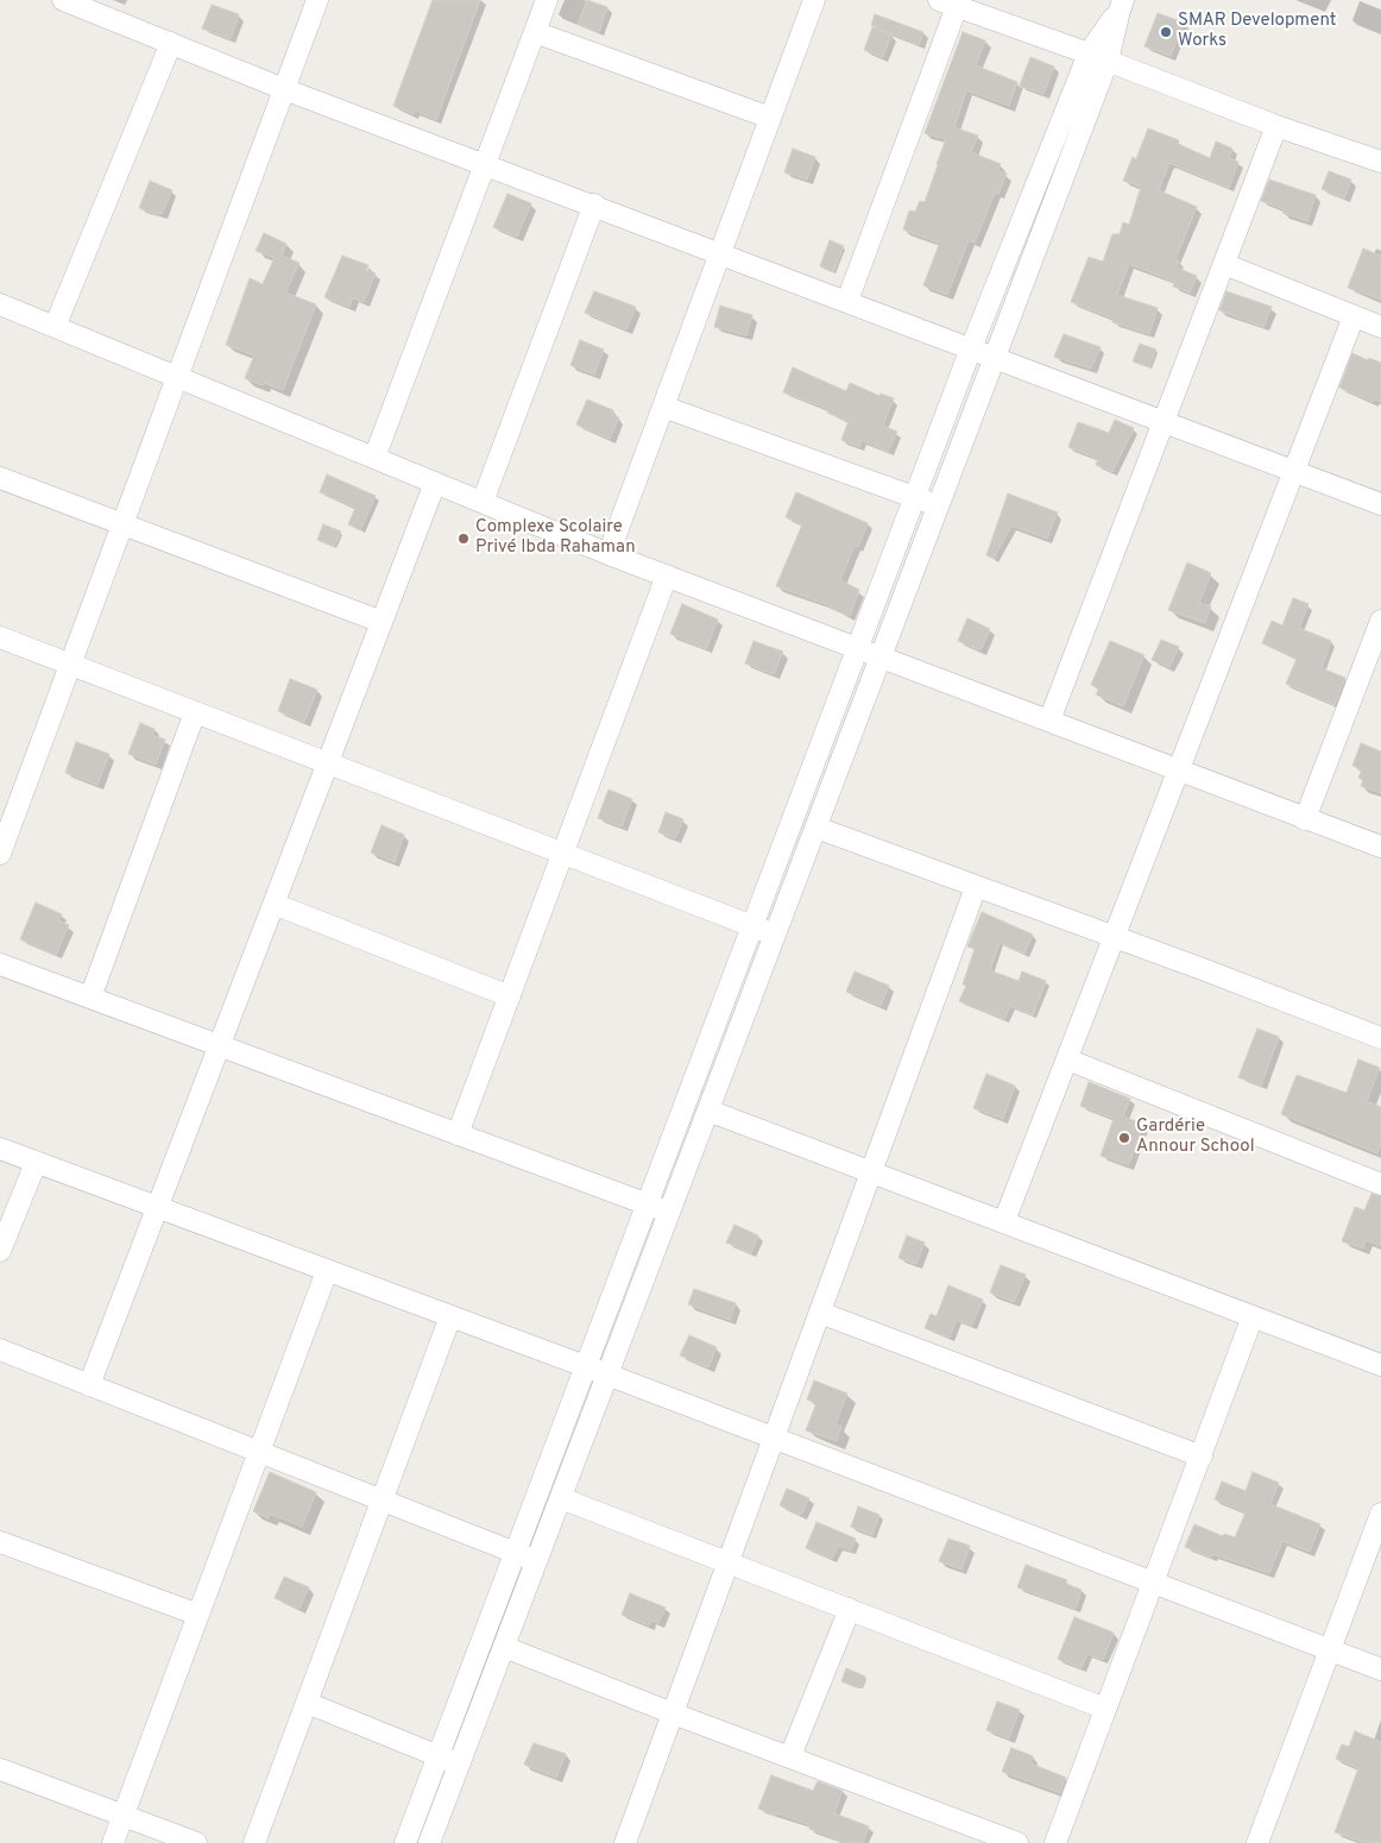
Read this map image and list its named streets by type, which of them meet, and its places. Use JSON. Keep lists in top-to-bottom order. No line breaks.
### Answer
{"places":["SMAR Development Works","Complexe Scolaire Privé Ibda Rahaman","Gardérie Annour School"]}
